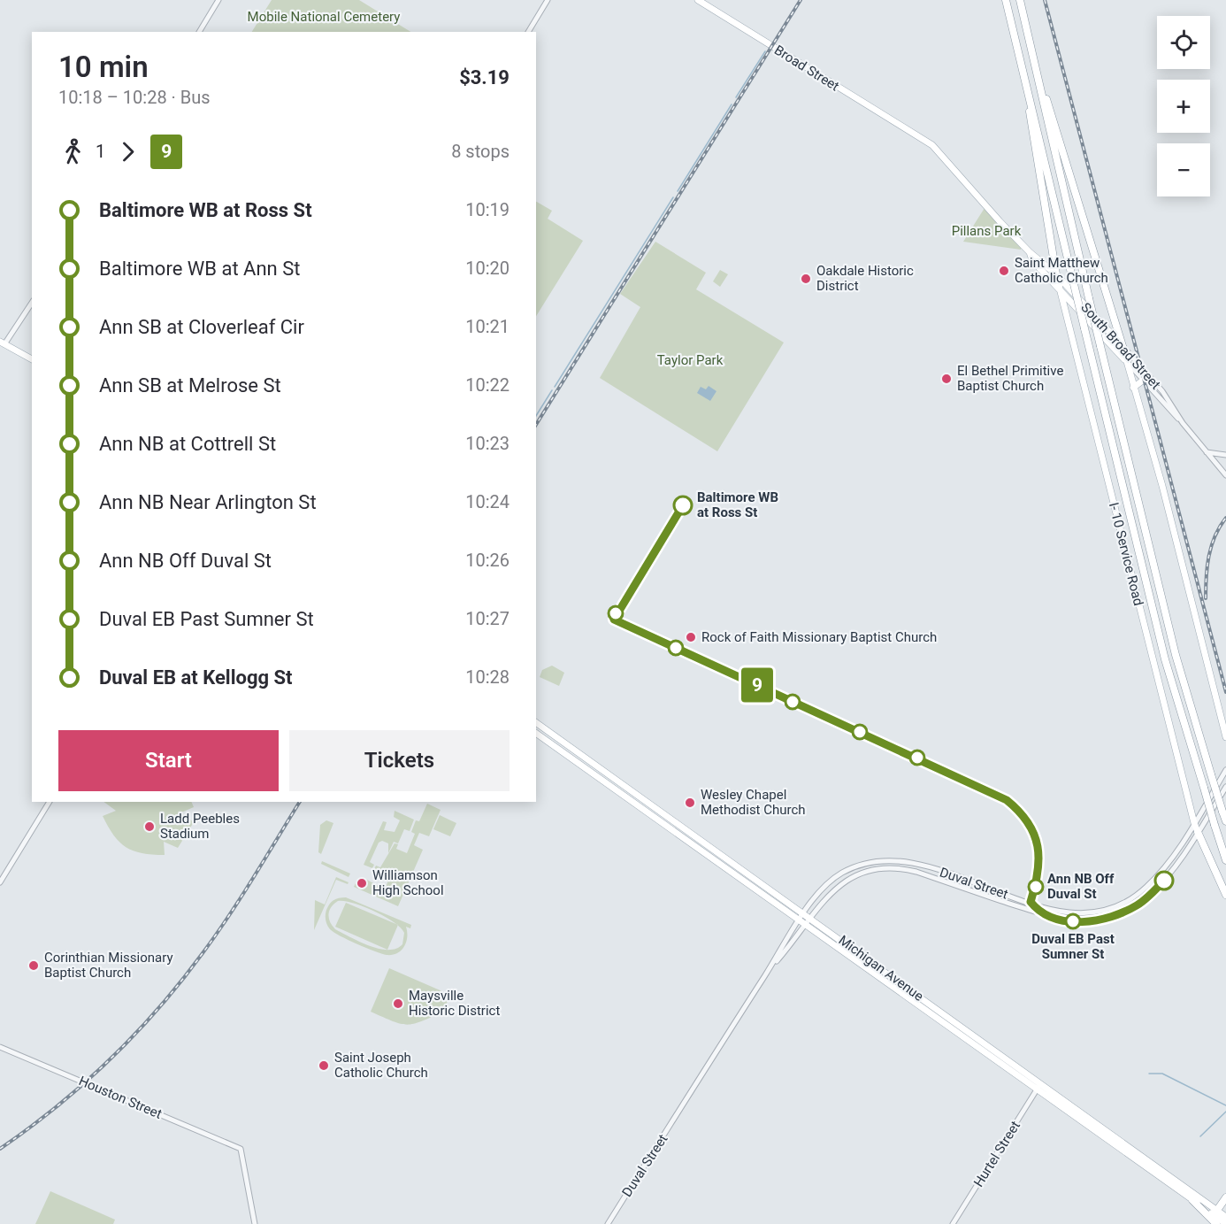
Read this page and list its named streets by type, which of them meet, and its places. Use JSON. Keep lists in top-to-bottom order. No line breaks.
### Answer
{"streets":{"main road":["Broad Street","South Broad Street","I- 10 Service Road","Michigan Avenue"],"street":["Duval Street","Houston Street","Hurtel Street"]},"crossings":[["Broad Street","South Broad Street"],["South Broad Street","I- 10 Service Road"],["I- 10 Service Road","Duval Street"],["Duval Street","Michigan Avenue"],["Michigan Avenue","Hurtel Street"]],"parks":["Mobile National Cemetery","Pillans Park","Taylor Park"],"places":["Saint Matthew Catholic Church","Oakdale Historic District","El Bethel Primitive Baptist Church","Baltimore WB at Ross St","Rock of Faith Missionary Baptist Church","Wesley Chapel Methodist Church","Ladd Peebles Stadium","Williamson High School","Ann NB Off Duval St","Duval EB Past Sumner St","Corinthian Missionary Baptist Church","Maysville Historic District","Saint Joseph Catholic Church"],"lines":["bus line 9"],"page":{"on_map":"9","map_buttons":["+","−"],"heading":["10 min","10:18 – 10:28 · Bus","$3.19"],"legs":["1","9","8 stops"],"list":[{"name":"Baltimore WB at Ross St","value":"10:19"},{"name":"Baltimore WB at Ann St","value":"10:20"},{"name":"Ann SB at Cloverleaf Cir","value":"10:21"},{"name":"Ann SB at Melrose St","value":"10:22"},{"name":"Ann NB at Cottrell St","value":"10:23"},{"name":"Ann NB Near Arlington St","value":"10:24"},{"name":"Ann NB Off Duval St","value":"10:26"},{"name":"Duval EB Past Sumner St","value":"10:27"},{"name":"Duval EB at Kellogg St","value":"10:28"}],"buttons":["Start","Tickets"]}}
